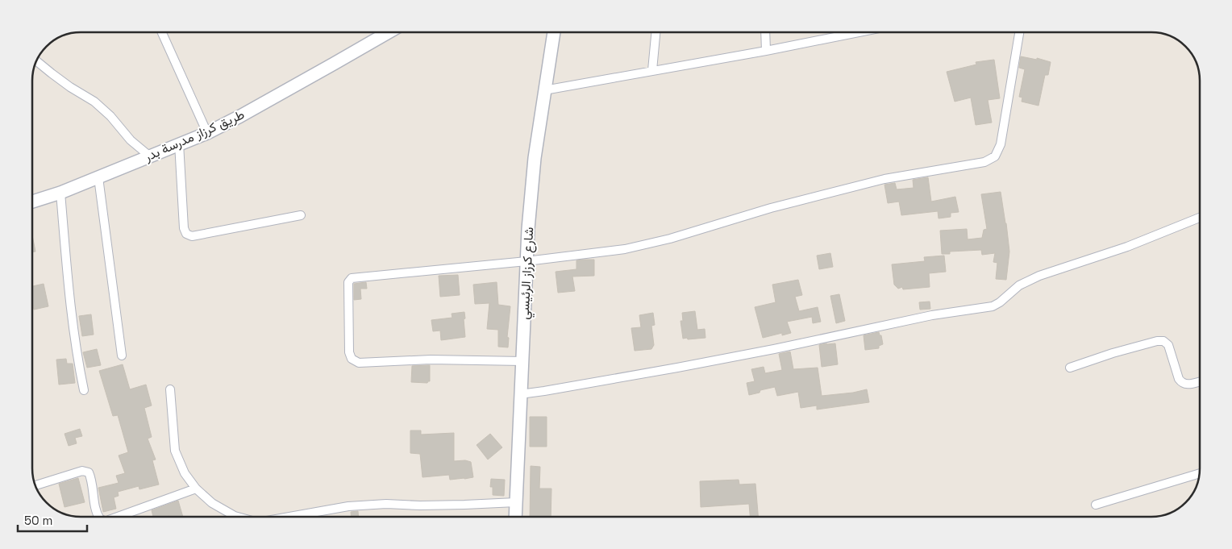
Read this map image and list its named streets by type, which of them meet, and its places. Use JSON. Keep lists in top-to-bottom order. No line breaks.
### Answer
{"streets":{"street":["طريق كرزاز مدرسة بدر","شارع كرزاز الرئيسي"]},"scale_bar":"50 m"}
